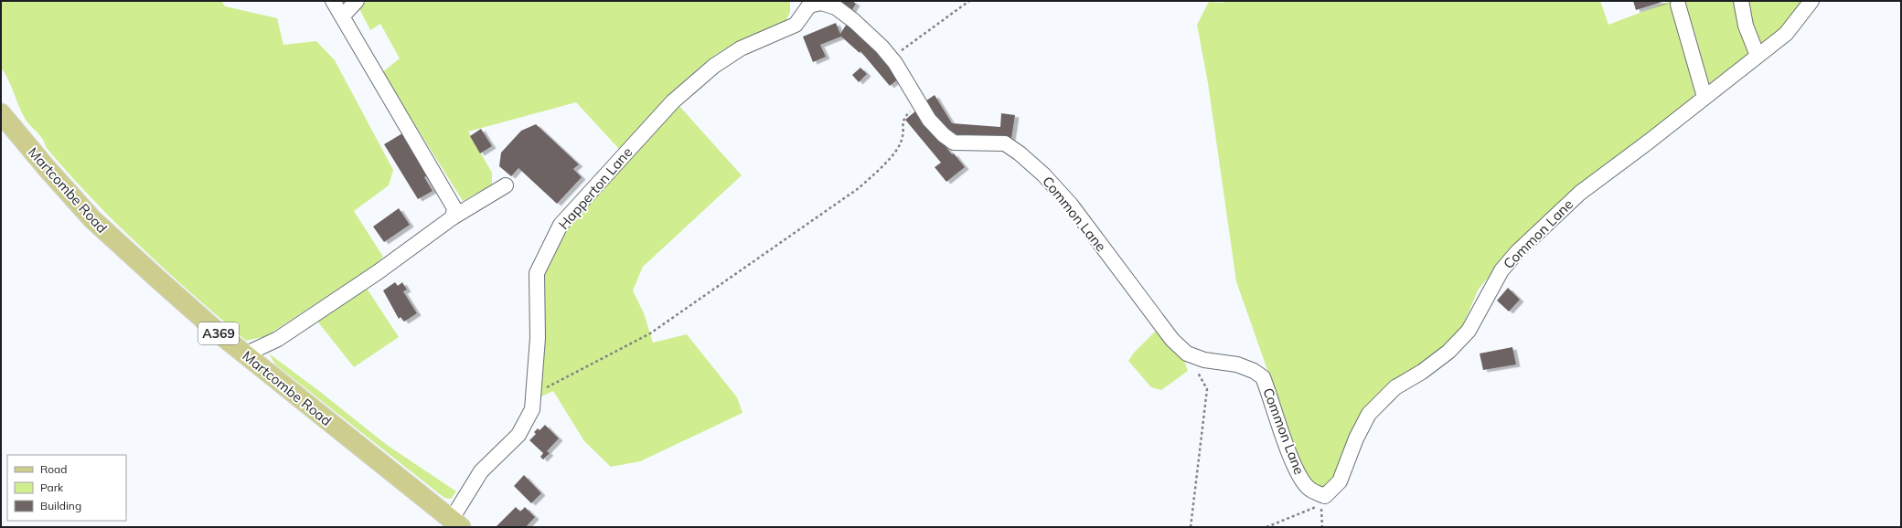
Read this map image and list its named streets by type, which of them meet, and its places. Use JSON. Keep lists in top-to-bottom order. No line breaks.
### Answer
{"streets":{"main road":["Martcombe Road","A369"],"street":["Happerton Lane","Common Lane"]},"crossings":[["Happerton Lane","Martcombe Road"],["Happerton Lane","Common Lane"]],"legend":["Road","Park","Building"]}
